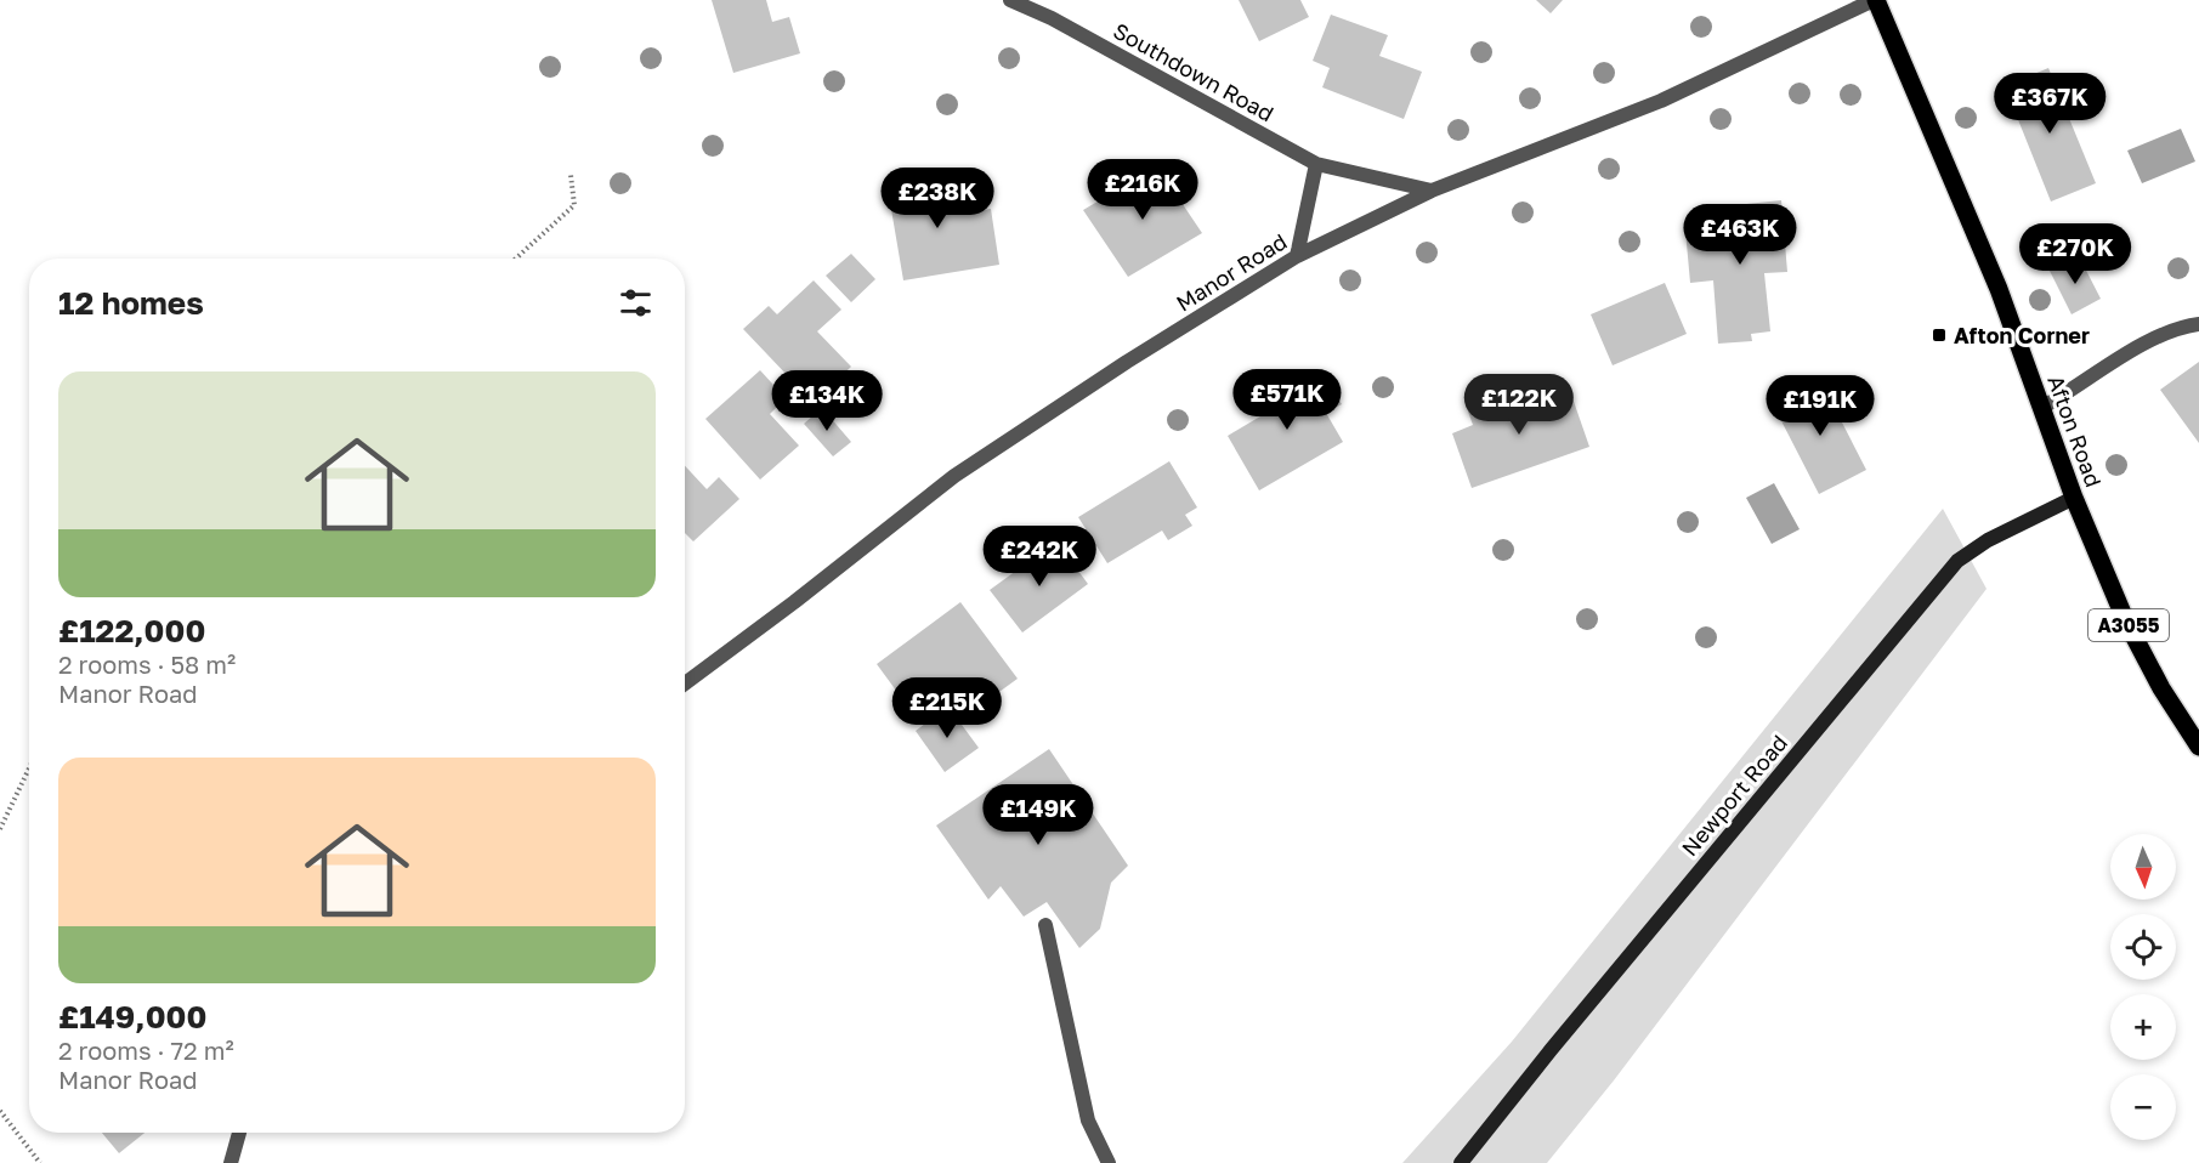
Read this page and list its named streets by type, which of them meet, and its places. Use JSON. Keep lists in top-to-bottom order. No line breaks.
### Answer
{"streets":{"main road":["Afton Road","A3055","Newport Road"],"street":["Southdown Road","Manor Road"]},"crossings":[["Southdown Road","Manor Road"],["Manor Road","Afton Road"],["Afton Road","Newport Road"]],"places":{"transit":["Afton Corner"]},"north":"bottom","page":{"price":["£367K","£216K","£238K","£463K","£270K","£571K","£134K","£122K","£191K","£242K","£215K","£149K"],"heading":"12 homes","list":[{"name":"£122,000","note":"2 rooms · 58 m² · Manor Road"},{"name":"£149,000","note":"2 rooms · 72 m² · Manor Road"}],"map_buttons":["+","−"]}}
